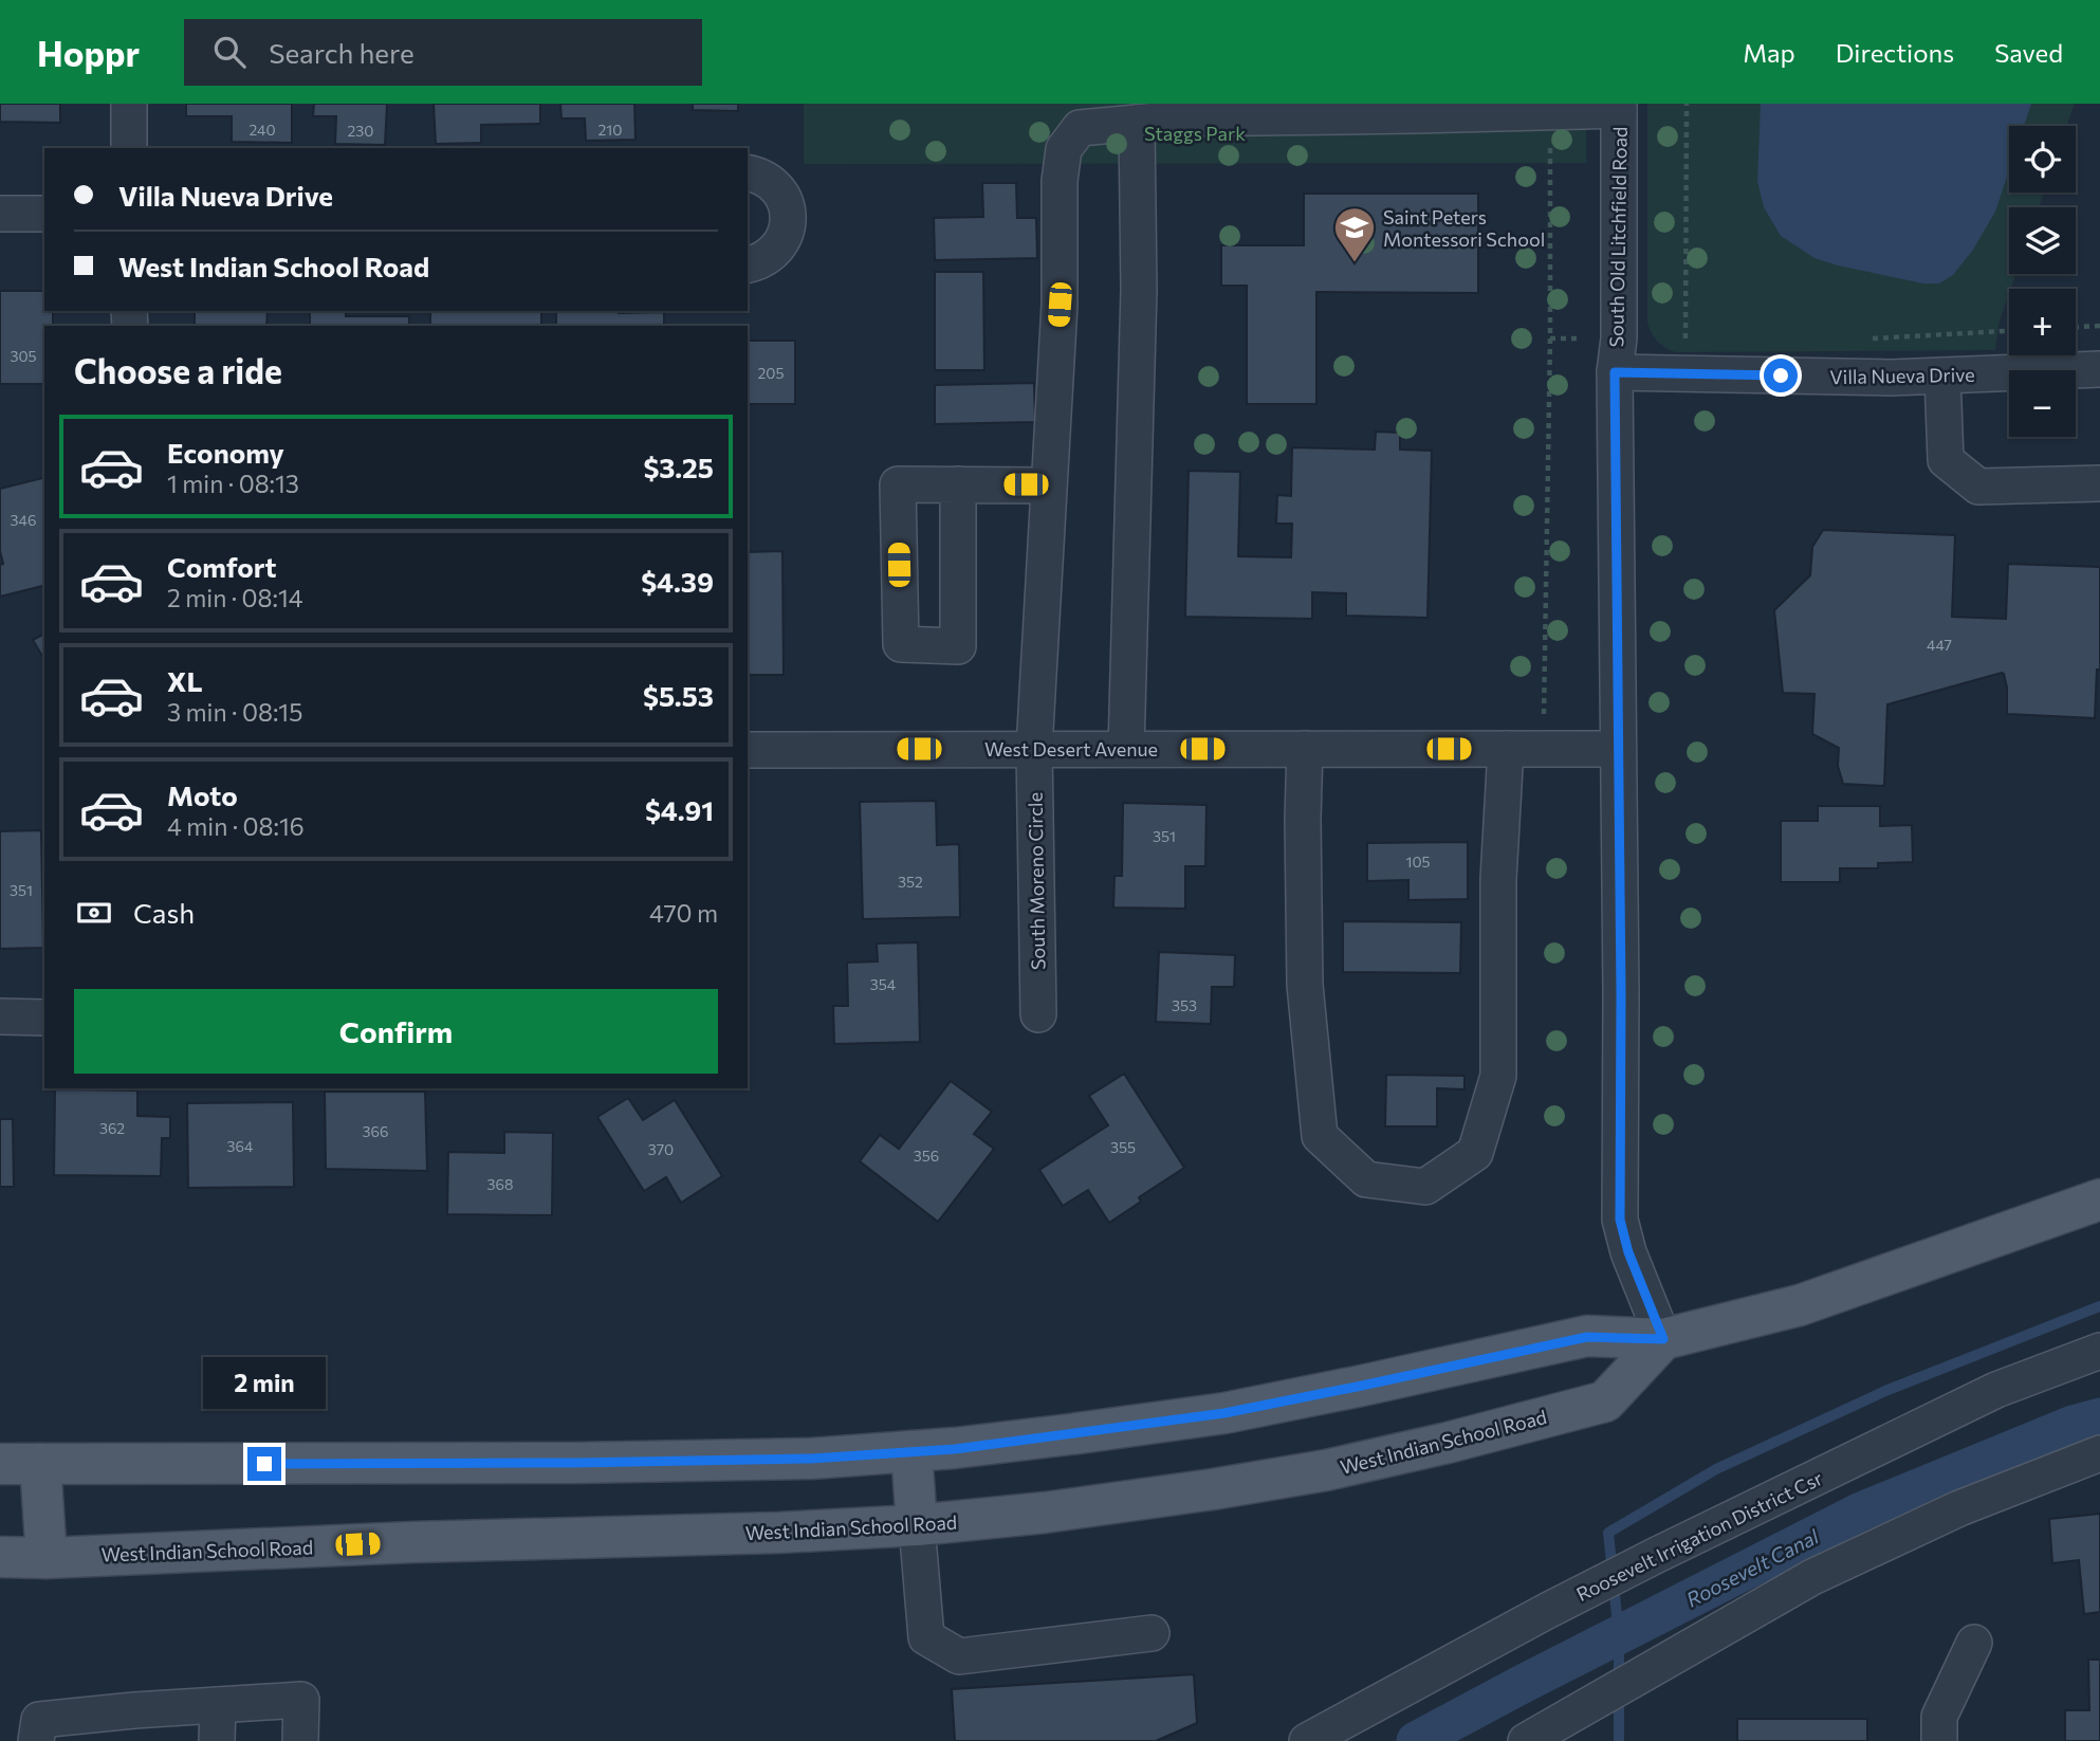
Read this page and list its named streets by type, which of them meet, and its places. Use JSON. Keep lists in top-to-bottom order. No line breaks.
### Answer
{"streets":{"main road":["West Indian School Road"],"street":["South Old Litchfield Road","Villa Nueva Drive","West Desert Avenue","South Moreno Circle","Roosevelt Irrigation District Csr"]},"crossings":[["South Old Litchfield Road","Villa Nueva Drive"],["South Old Litchfield Road","West Desert Avenue"],["South Old Litchfield Road","South Moreno Circle"],["South Old Litchfield Road","West Indian School Road"],["West Desert Avenue","South Moreno Circle"]],"water":["Roosevelt Canal"],"parks":["Staggs Park"],"places":{"school or university":["Saint Peters Montessori School"]},"house_numbers":["240","210","230","305","205","346","447","351","105","352","351","354","353","362","366","364","355","370","356","368"],"page":{"header":"Hoppr","search":"Search here","nav":["Map","Directions","Saved"],"map_buttons":["+","−"],"banner":["Villa Nueva Drive","West Indian School Road"],"heading":"Choose a ride","list":[{"name":"Economy","note":"1 min · 08:13","value":"$3.25"},{"name":"Comfort","note":"2 min · 08:14","value":"$4.39"},{"name":"XL","note":"3 min · 08:15","value":"$5.53"},{"name":"Moto","note":"4 min · 08:16","value":"$4.91"}],"pay":["Cash","470 m"],"buttons":"Confirm","bubble":"2 min"}}
